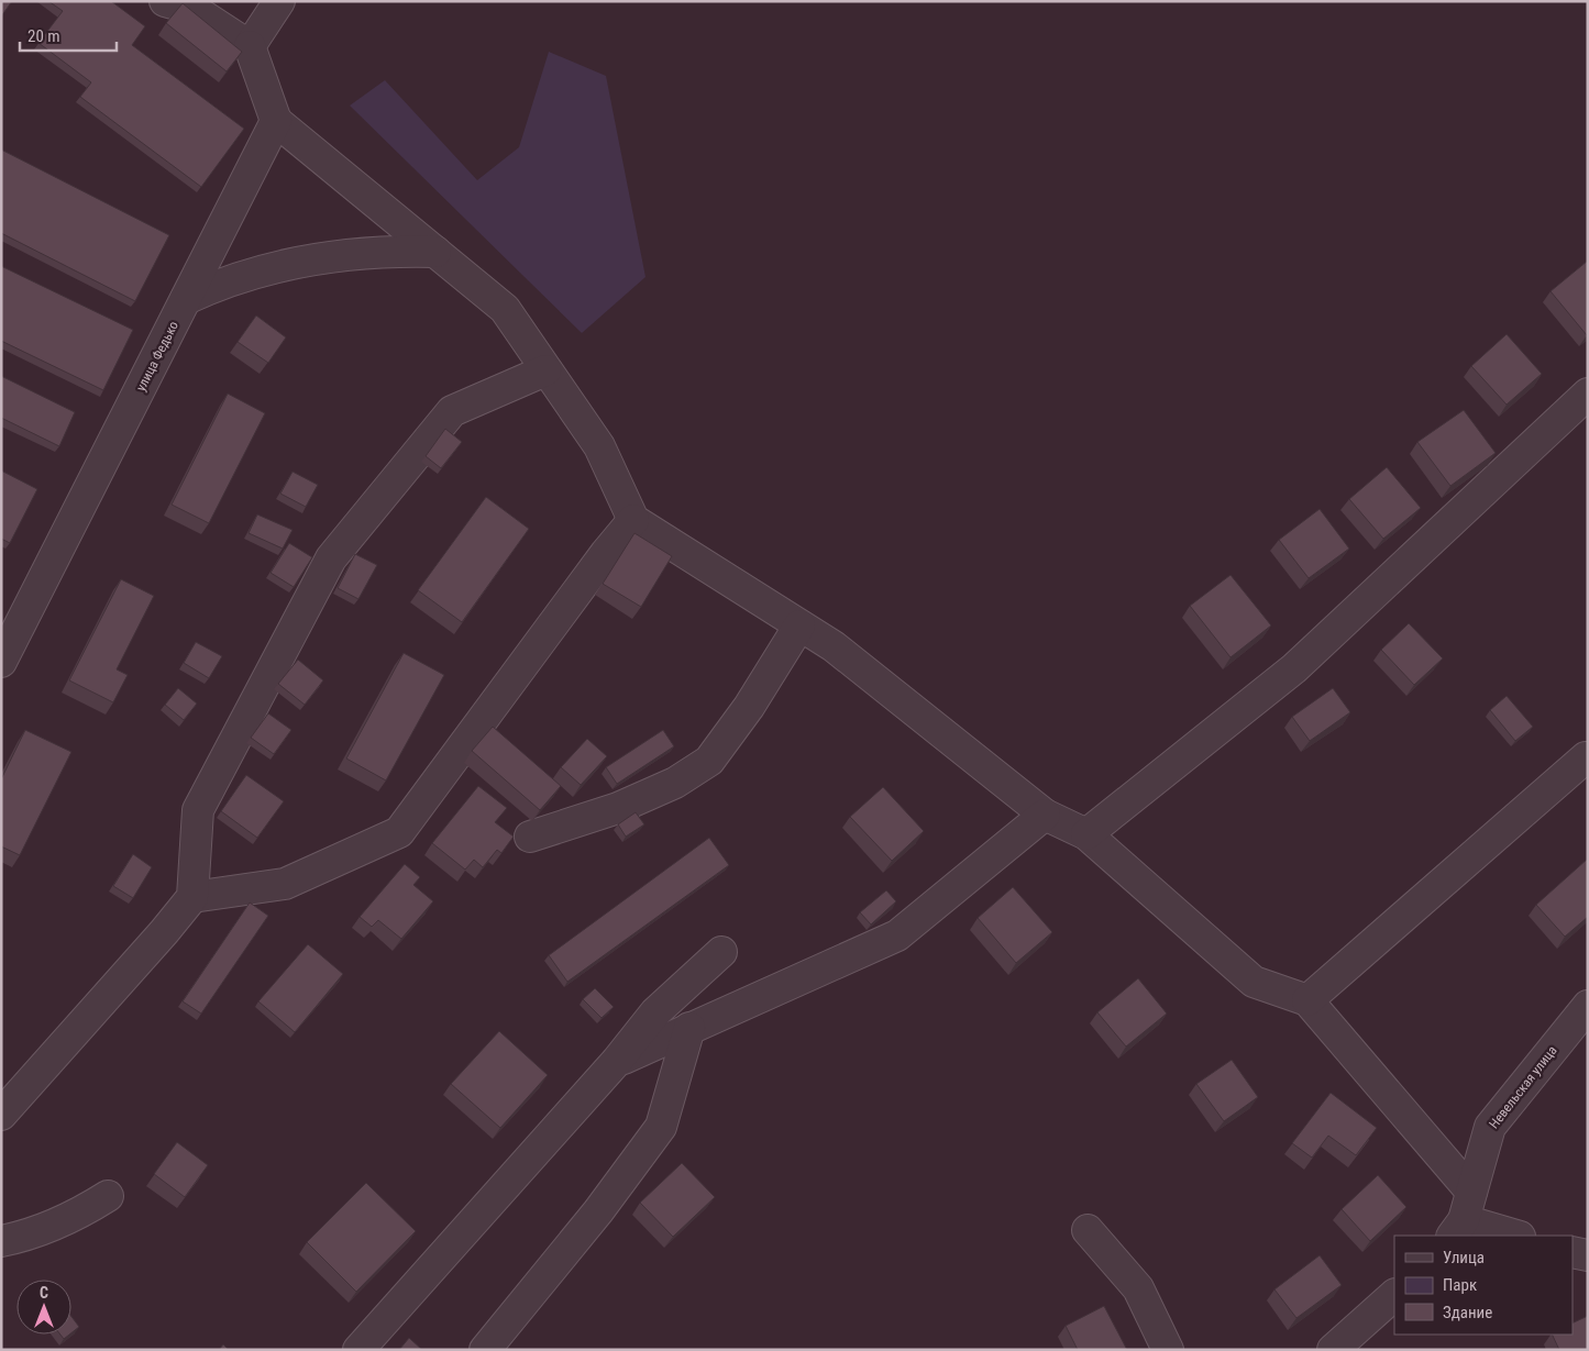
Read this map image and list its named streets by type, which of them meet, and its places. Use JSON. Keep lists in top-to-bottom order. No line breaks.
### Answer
{"streets":{"street":["улица Федько","Невельская улица"]},"legend":["Улица","Парк","Здание"],"scale_bar":"20 m","north":"top"}
